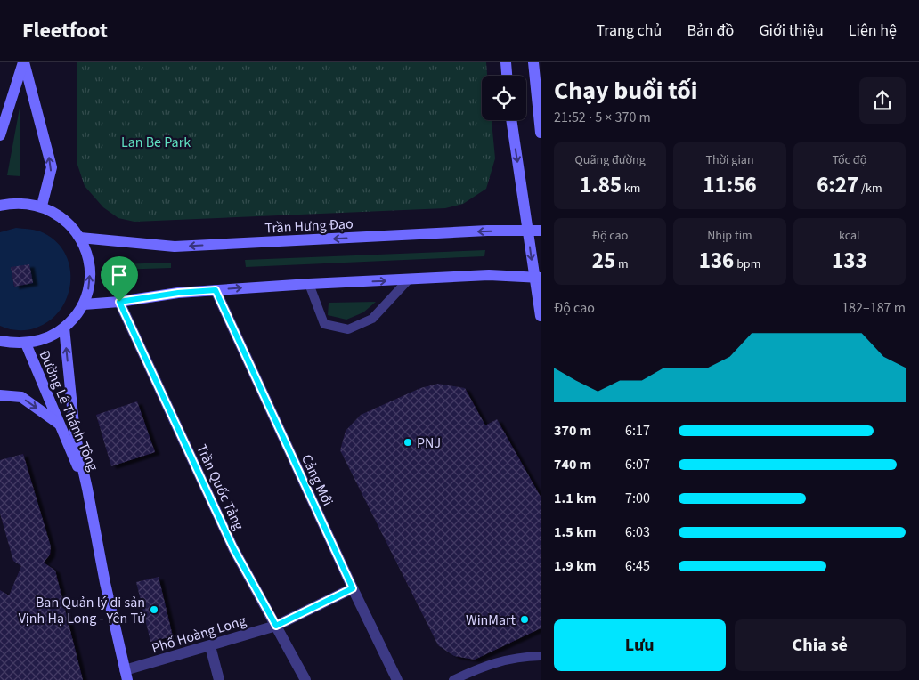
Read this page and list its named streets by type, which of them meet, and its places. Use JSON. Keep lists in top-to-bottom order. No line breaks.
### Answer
{"streets":{"main road":["Trần Hưng Đạo","Đường Lê Thánh Tông"],"street":["Cảng Mới","Trần Quốc Tảng","Phố Hoàng Long"]},"crossings":[["Đường Lê Thánh Tông","Phố Hoàng Long"],["Cảng Mới","Phố Hoàng Long"],["Trần Quốc Tảng","Phố Hoàng Long"]],"parks":["Lan Be Park"],"places":["PNJ","Ban Quản lý di sản Vịnh Hạ Long - Yên Tử","WinMart"],"page":{"header":"Fleetfoot","nav":["Trang chủ","Bản đồ","Giới thiệu","Liên hệ"],"heading":["Chạy buổi tối","21:52 · 5 × 370 m"],"stats":[["Quãng đường","1.85 km"],["Thời gian","11:56"],["Tốc độ","6:27 /km"],["Độ cao","25 m"],["Nhịp tim","136 bpm"],["kcal","133"]],"chart":["Độ cao","182–187 m"],"list":[{"name":"370 m","note":"6:17"},{"name":"740 m","note":"6:07"},{"name":"1.1 km","note":"7:00"},{"name":"1.5 km","note":"6:03"},{"name":"1.9 km","note":"6:45"}],"buttons":["Lưu","Chia sẻ"]}}
